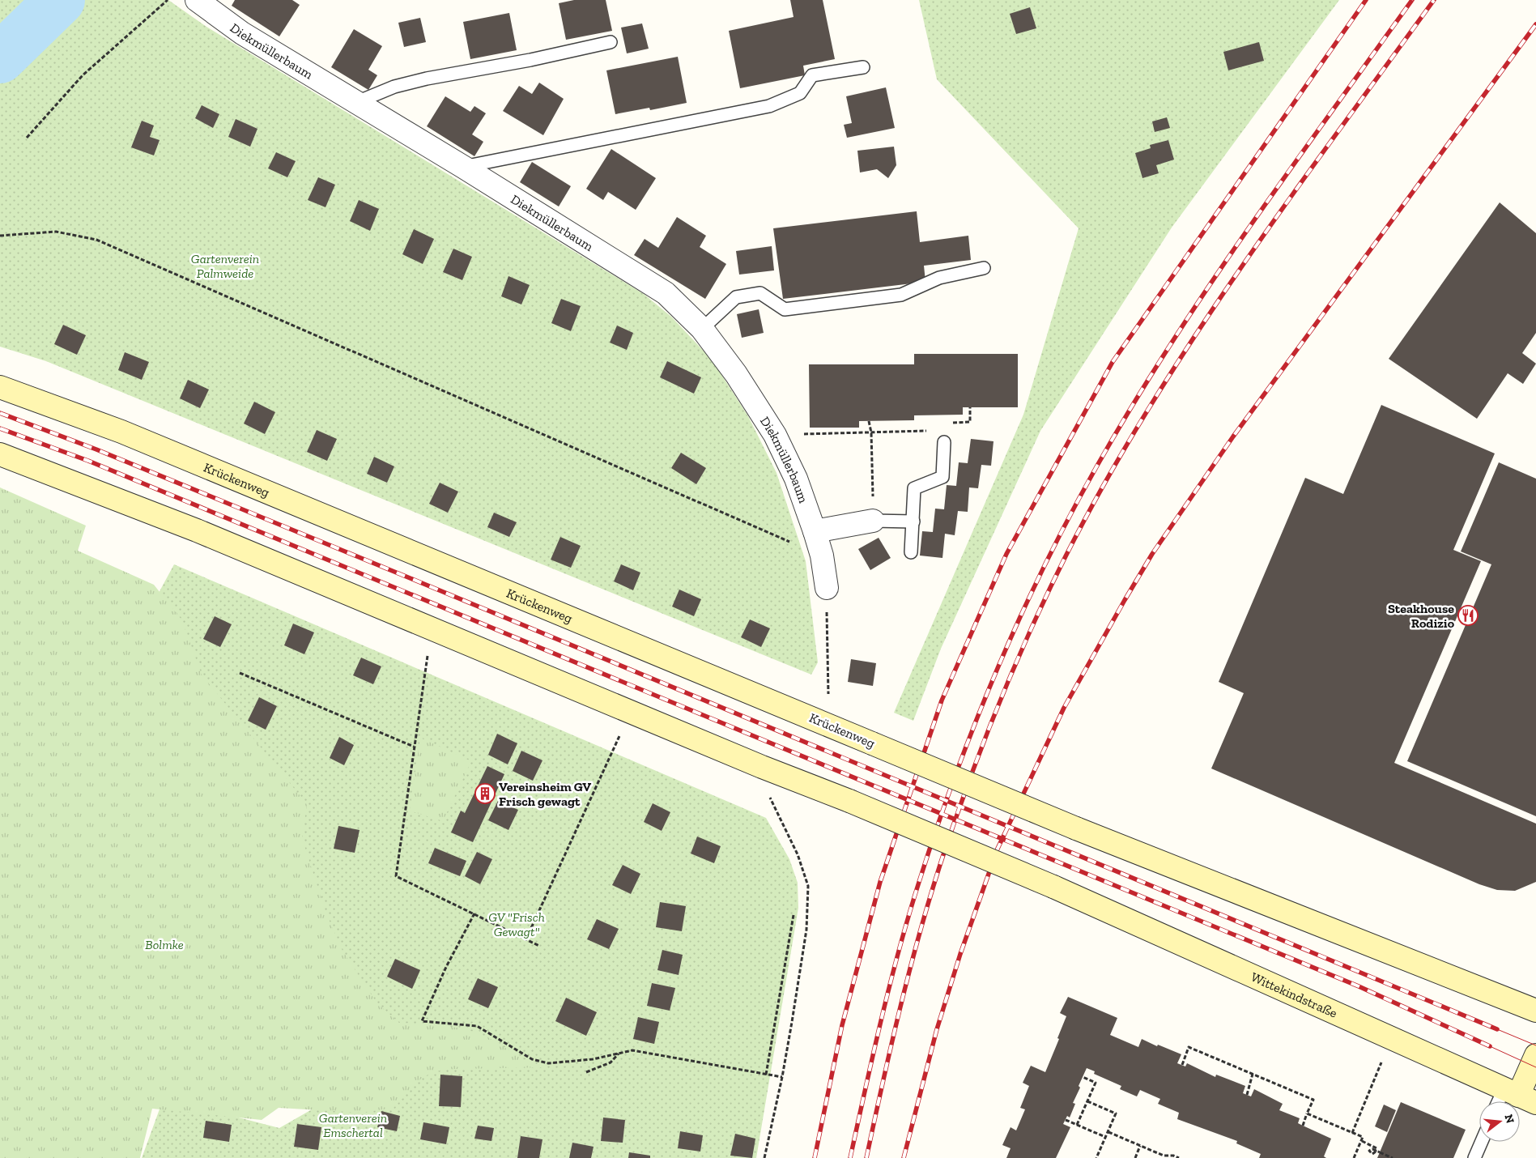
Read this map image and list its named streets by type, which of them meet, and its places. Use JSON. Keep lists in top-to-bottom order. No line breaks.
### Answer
{"streets":{"main road":["Krückenweg","Wittekindstraße"],"street":["Diekmüllerbaum"]},"parks":["Gartenverein Palmweide","GV \"Frisch Gewagt\"","Bolmke","Gartenverein Emschertal"],"places":{"restaurant":["Steakhouse Rodizio"],"building":["Vereinsheim GV Frisch gewagt"]},"north":"right"}
